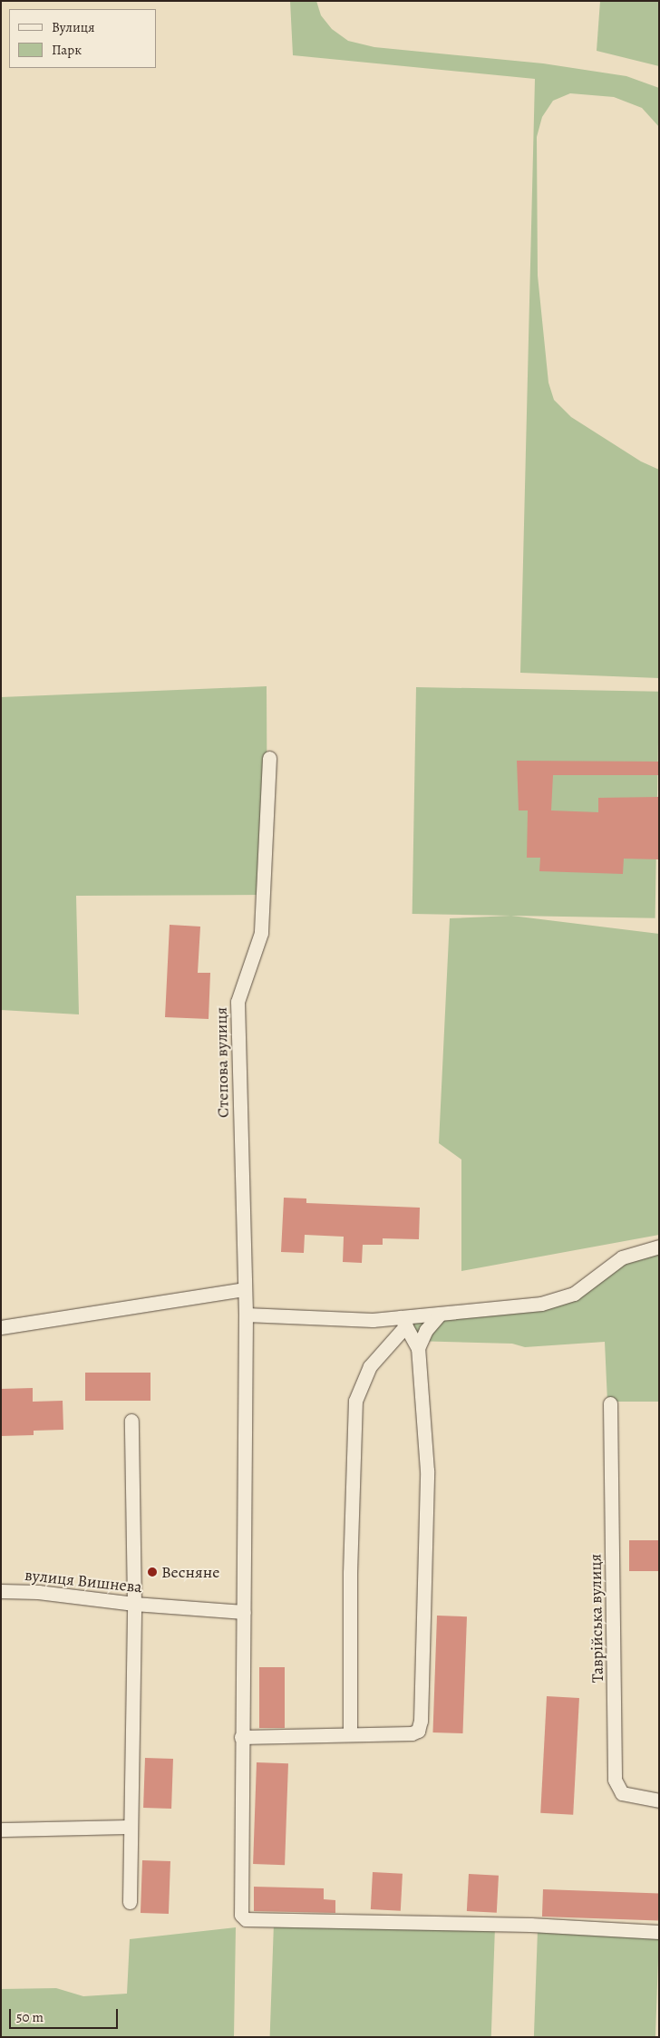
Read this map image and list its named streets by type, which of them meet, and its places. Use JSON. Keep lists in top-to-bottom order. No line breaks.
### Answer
{"streets":{"street":["Степова вулиця","вулиця Вишнева","Таврійська вулиця"]},"crossings":[["Степова вулиця","вулиця Вишнева"]],"places":["Весняне"],"legend":["Вулиця","Парк"],"scale_bar":"50 m"}
